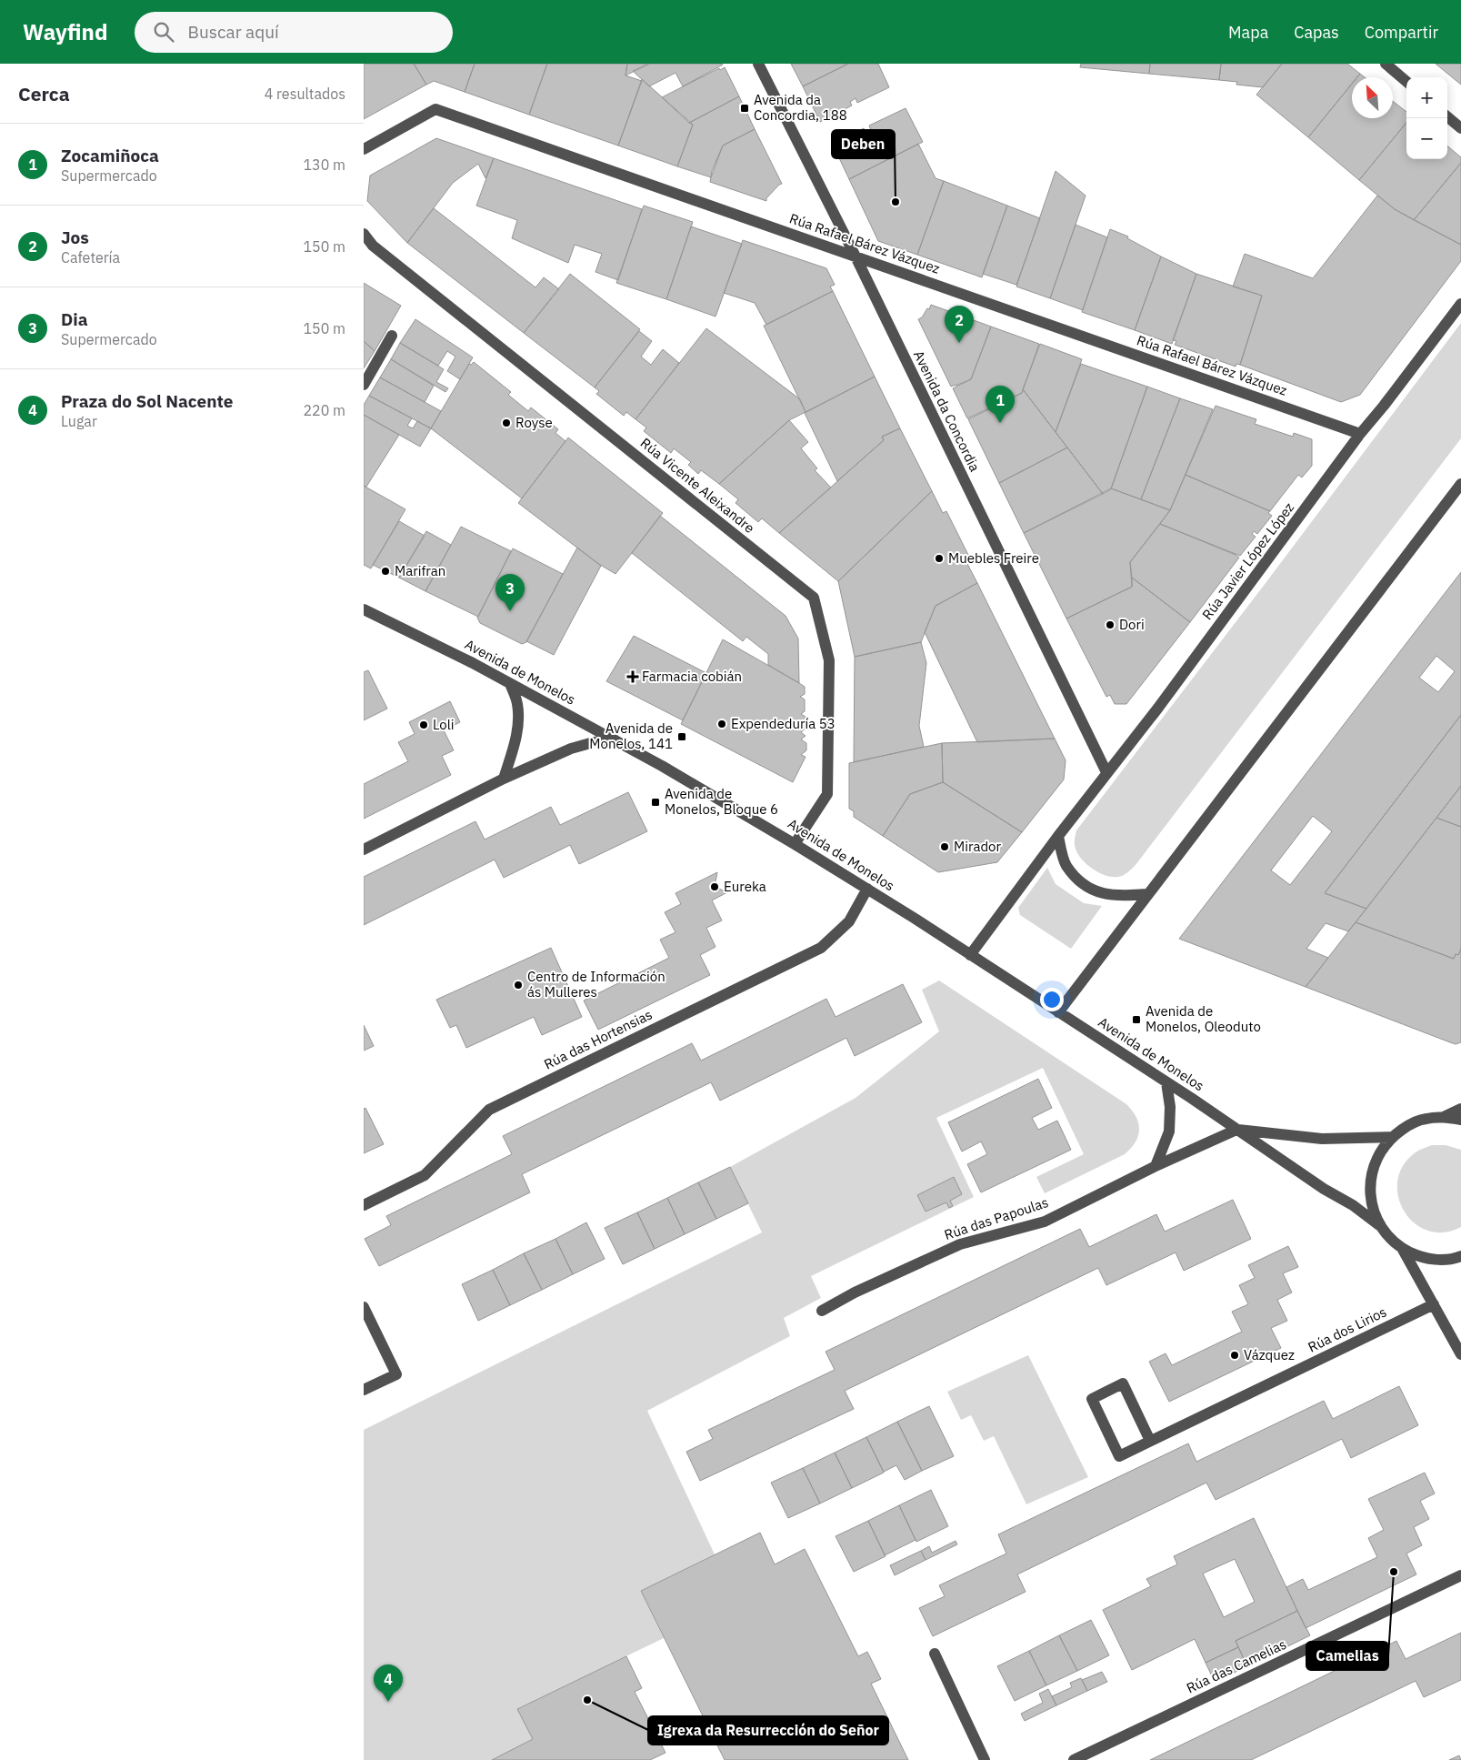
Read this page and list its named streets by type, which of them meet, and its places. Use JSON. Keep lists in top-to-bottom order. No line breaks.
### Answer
{"streets":{"street":["Rúa Rafael Bárez Vázquez","Avenida da Concordia","Rúa Vicente Aleixandre","Rúa Javier López López","Avenida de Monelos","Rúa das Hortensias","Rúa das Papoulas","Rúa dos Lirios","Rúa das Camelias"]},"crossings":[["Rúa Rafael Bárez Vázquez","Avenida da Concordia"],["Rúa Rafael Bárez Vázquez","Rúa Javier López López"],["Avenida da Concordia","Rúa Javier López López"],["Rúa Vicente Aleixandre","Avenida de Monelos"],["Rúa Javier López López","Avenida de Monelos"],["Avenida de Monelos","Rúa das Hortensias"],["Avenida de Monelos","Rúa das Papoulas"]],"places":{"transit":["Avenida da Concordia, 188","Avenida de Monelos, 141","Avenida de Monelos, Bloque 6","Avenida de Monelos, Oleoduto"],"other":["Deben","Royse","Muebles Freire","Marifran","Dori","Expendeduría 53","Loli","Mirador","Eureka","Centro de Información ás Mulleres","Vázquez","Camelias","Igrexa da Resurrección do Señor"],"health":["Farmacia cobián"]},"north":"top left","page":{"header":"Wayfind","search":"Buscar aquí","nav":["Mapa","Capas","Compartir"],"heading":["Cerca","4 resultados"],"map_buttons":["+","−"],"list":[{"mark":"1","name":"Zocamiñoca","note":"Supermercado","value":"130 m"},{"mark":"2","name":"Jos","note":"Cafetería","value":"150 m"},{"mark":"3","name":"Dia","note":"Supermercado","value":"150 m"},{"mark":"4","name":"Praza do Sol Nacente","note":"Lugar","value":"220 m"}],"pins":["2","1","3","4"]}}
